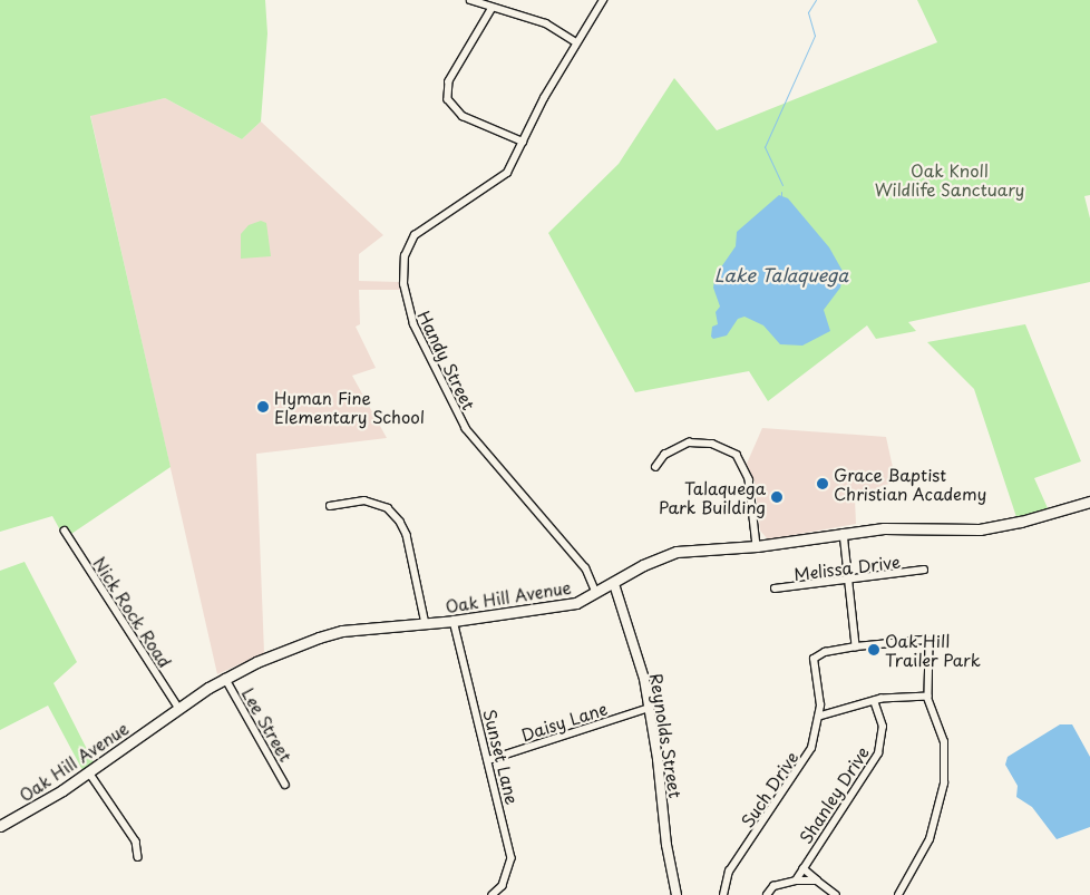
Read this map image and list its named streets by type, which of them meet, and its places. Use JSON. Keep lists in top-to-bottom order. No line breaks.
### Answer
{"streets":{"main road":["Oak Hill Avenue"],"street":["Handy Street","Melissa Drive","Nick Rock Road","Daisy Lane","Lee Street","Reynolds Street","Sunset Lane","Such Drive","Shanley Drive"]},"crossings":[["Handy Street","Oak Hill Avenue"],["Oak Hill Avenue","Nick Rock Road"],["Oak Hill Avenue","Lee Street"],["Oak Hill Avenue","Reynolds Street"],["Oak Hill Avenue","Sunset Lane"],["Daisy Lane","Reynolds Street"],["Daisy Lane","Sunset Lane"]],"water":["Lake Talaquega"],"parks":["Oak Knoll Wildlife Sanctuary"],"places":["Hyman Fine Elementary School","Grace Baptist Christian Academy","Talaquega Park Building","Oak Hill Trailer Park"]}
